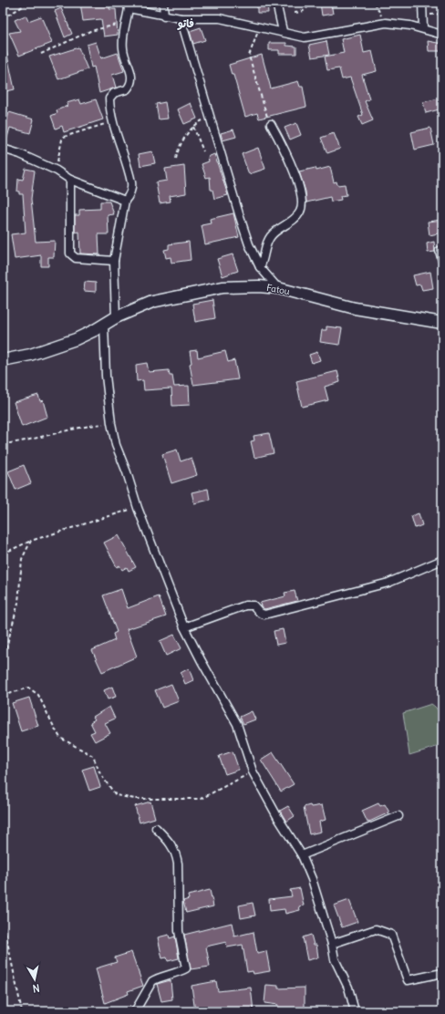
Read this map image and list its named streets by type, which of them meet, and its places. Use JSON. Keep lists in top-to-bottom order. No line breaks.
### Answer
{"streets":{"street":["Fatou"]},"districts":["فاتو"],"north":"bottom"}
